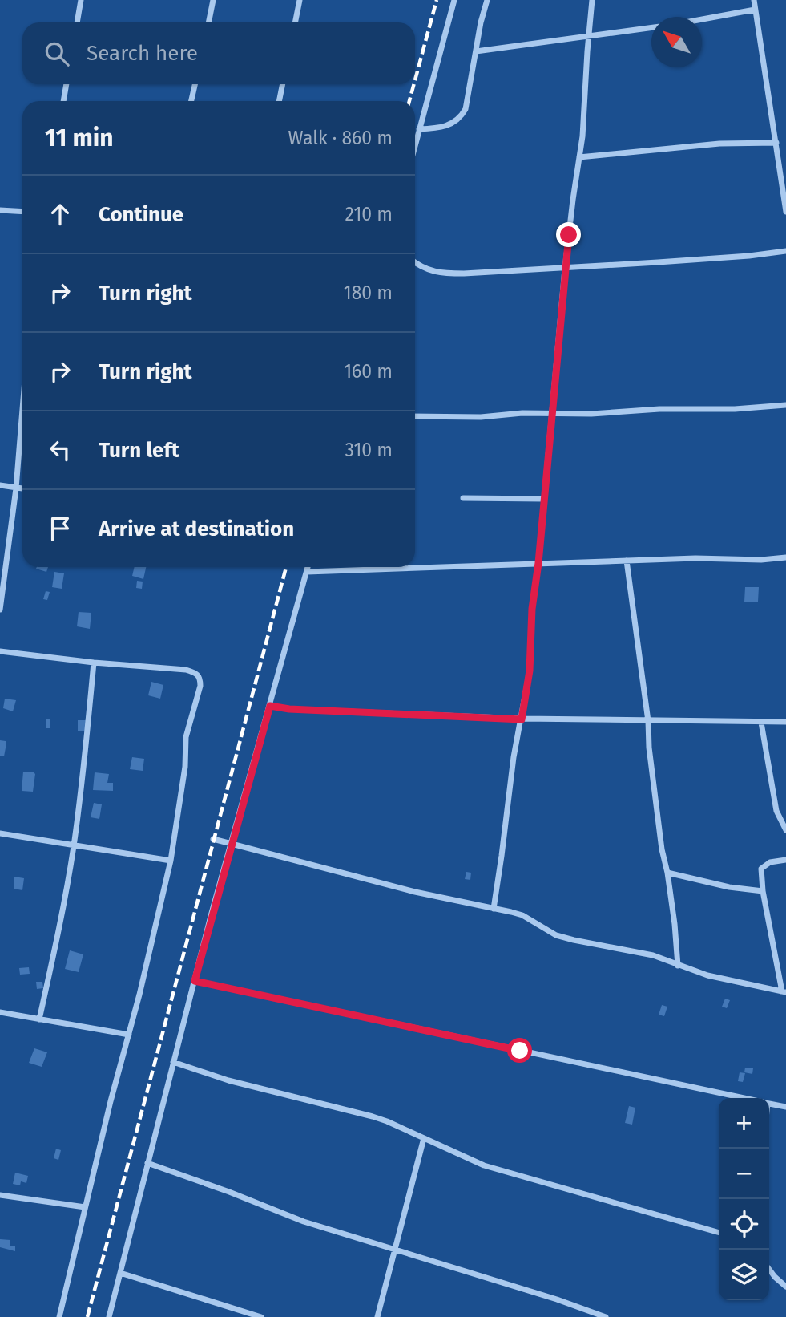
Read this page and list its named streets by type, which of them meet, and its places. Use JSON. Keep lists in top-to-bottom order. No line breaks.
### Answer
{"north":"top left","page":{"search":"Search here","heading":["11 min","Walk · 860 m"],"list":[["Continue","210 m"],["Turn right","180 m"],["Turn right","160 m"],["Turn left","310 m"],"Arrive at destination"],"map_buttons":["+","−"]}}
